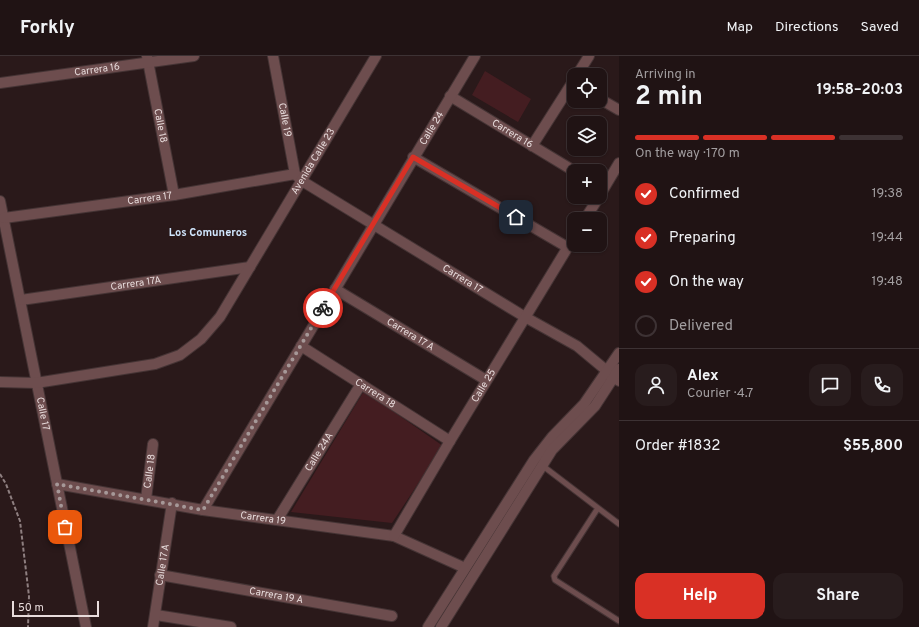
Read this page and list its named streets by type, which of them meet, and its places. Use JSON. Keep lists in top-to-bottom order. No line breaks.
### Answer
{"streets":{"street":["Carrera 16","Calle 19","Calle 18","Calle 24","Avenida Calle 23","Carrera 17","Carrera 17A","Carrera 17 A","Calle 25","Carrera 18","Calle 17","Calle 24A","Carrera 19","Calle 17 A","Carrera 19 A"]},"crossings":[["Carrera 16","Calle 18"],["Carrera 16","Calle 24"],["Calle 19","Avenida Calle 23"],["Calle 19","Carrera 17"],["Calle 18","Carrera 17"],["Calle 18","Carrera 19"],["Calle 24","Carrera 17"],["Calle 24","Carrera 17 A"],["Calle 24","Carrera 18"],["Calle 24","Carrera 19"],["Avenida Calle 23","Carrera 17"],["Avenida Calle 23","Carrera 17A"],["Carrera 17","Calle 25"],["Carrera 17","Calle 17"],["Carrera 17A","Calle 17"],["Carrera 17 A","Calle 25"],["Calle 25","Carrera 18"],["Calle 25","Carrera 19"],["Carrera 18","Calle 24A"],["Calle 17","Carrera 19"],["Calle 24A","Carrera 19"],["Carrera 19","Calle 17 A"],["Calle 17 A","Carrera 19 A"]],"districts":["Los Comuneros"],"scale_bar":"50 m","page":{"header":"Forkly","nav":["Map","Directions","Saved"],"heading":["2 min","Arriving in","19:58–20:03"],"panel":["Alex","Courier · 4.7","Order #1832","$55,800"],"map_buttons":["+","−"],"bar":"On the way · 170 m","list":[["Confirmed","19:38"],["Preparing","19:44"],["On the way","19:48"],"Delivered"],"buttons":["Help","Share"],"scale":"50 m"}}
